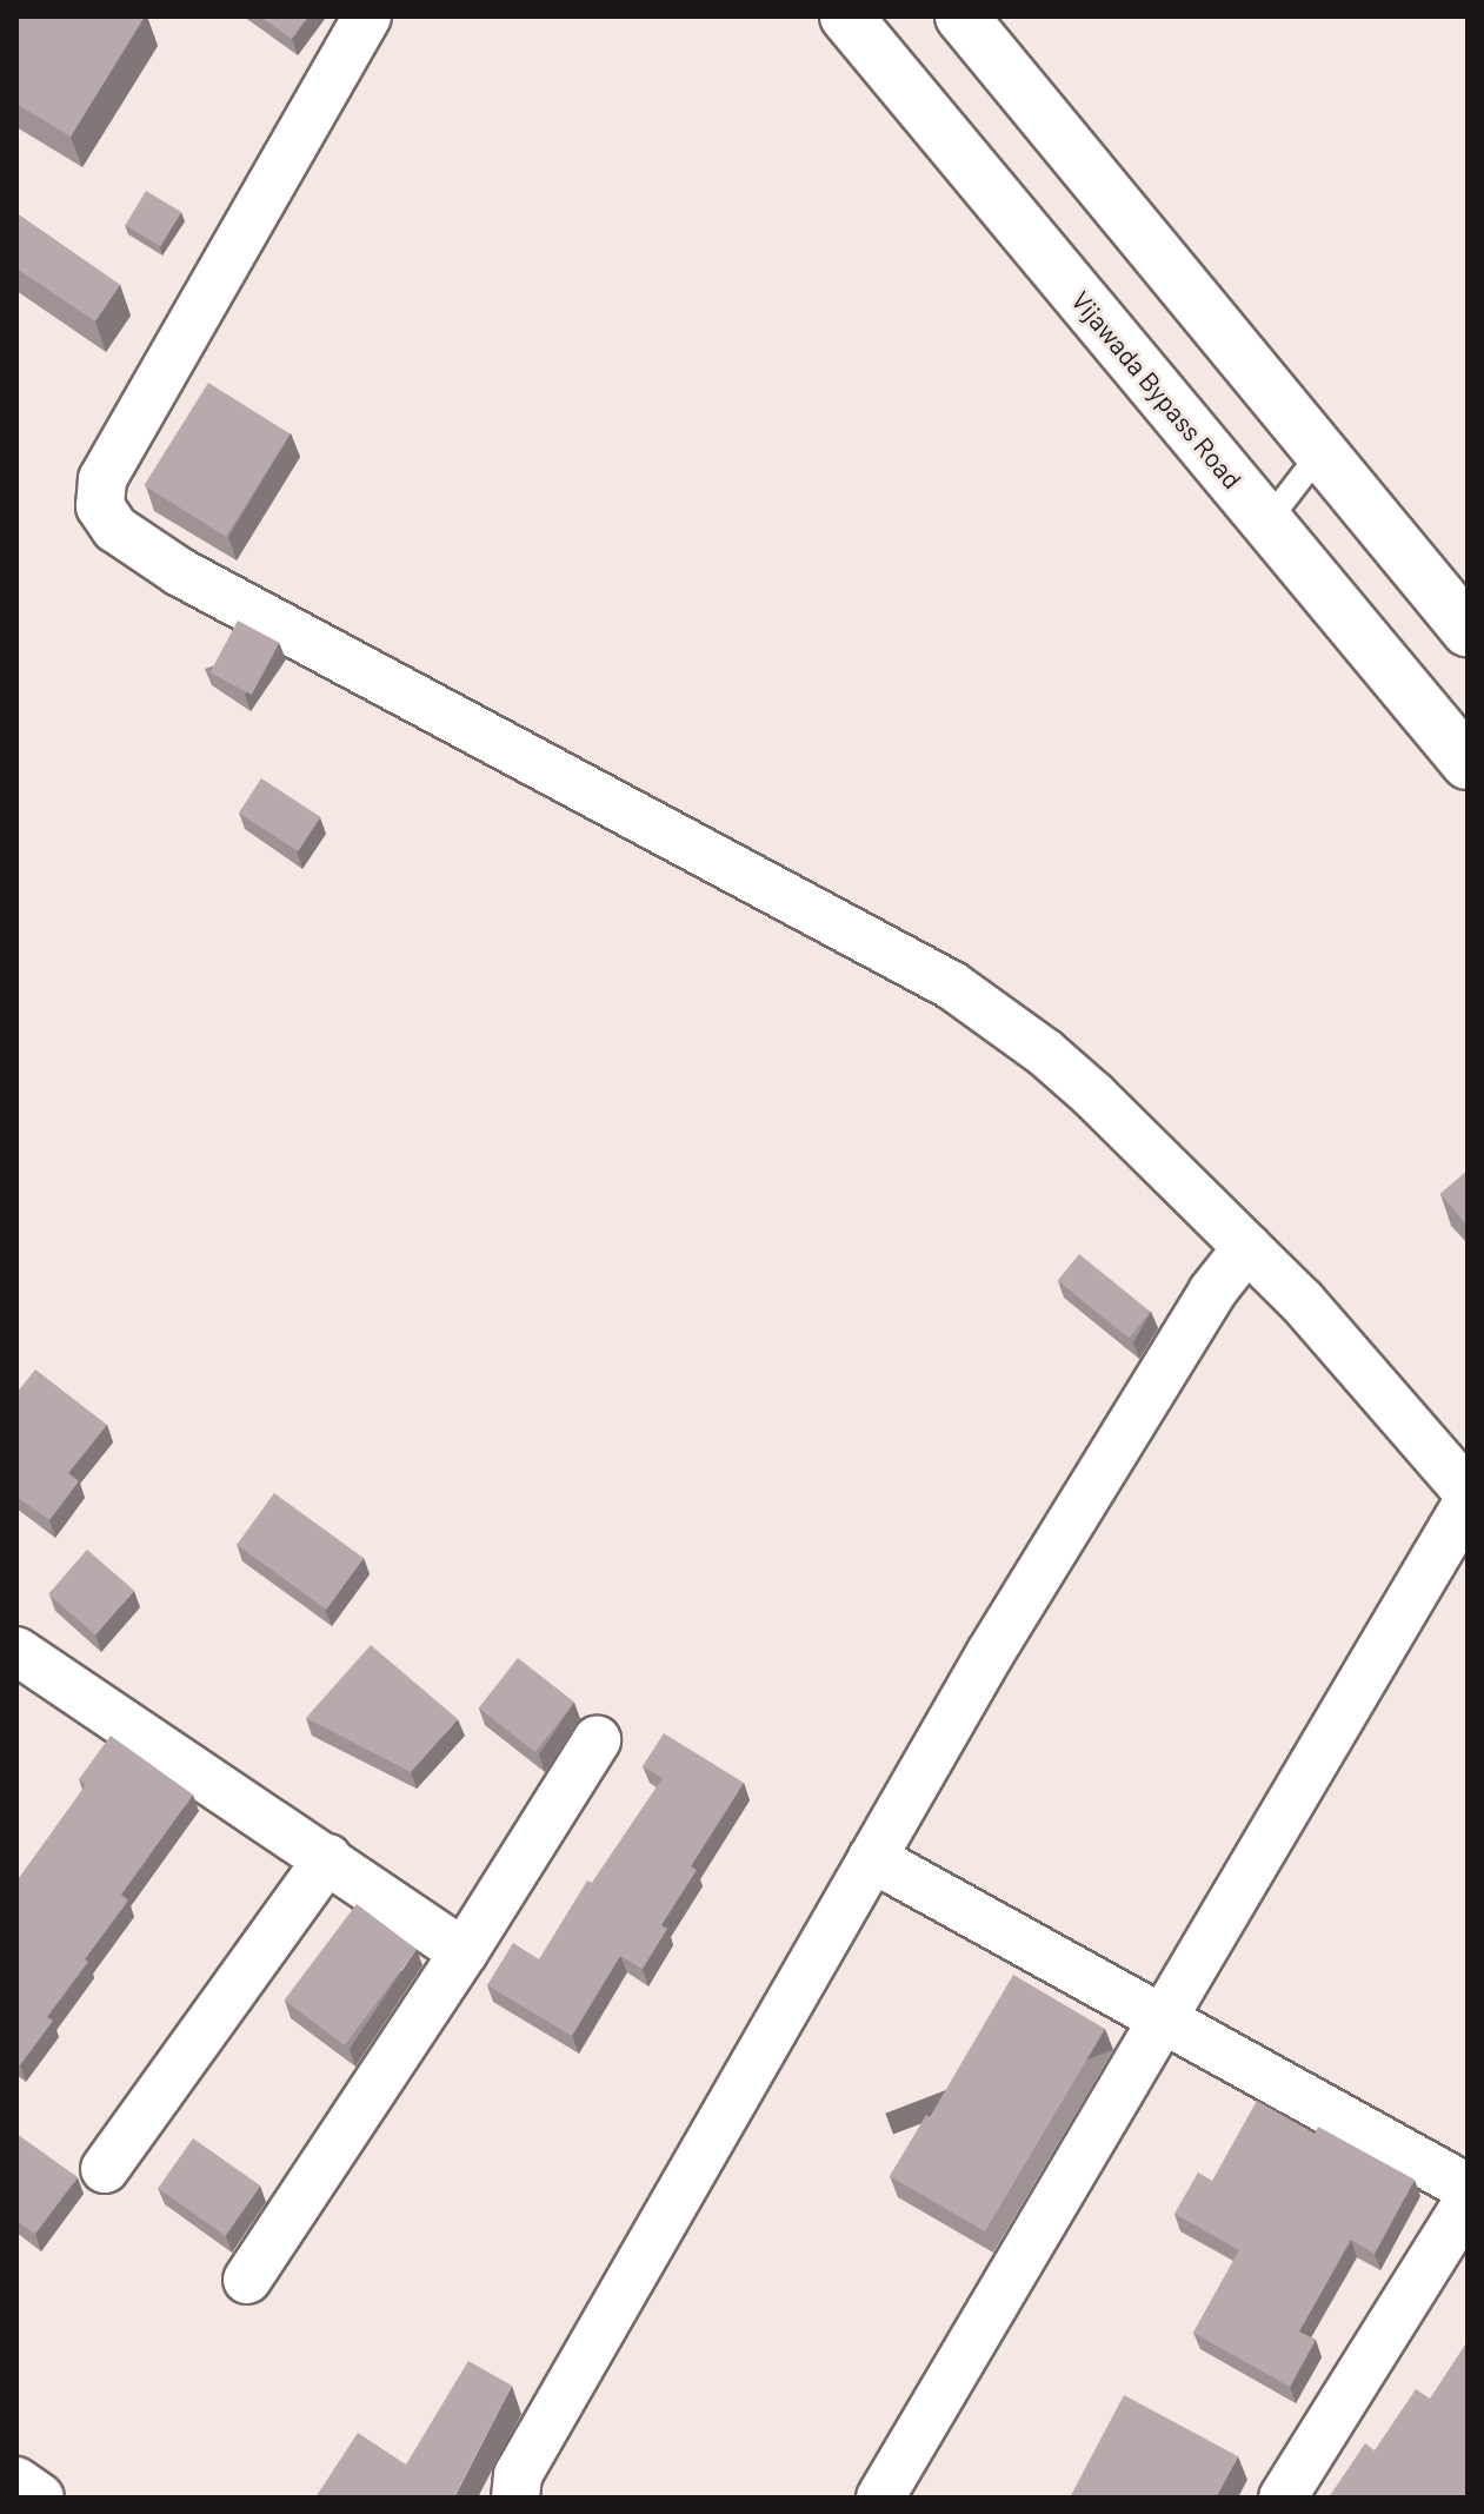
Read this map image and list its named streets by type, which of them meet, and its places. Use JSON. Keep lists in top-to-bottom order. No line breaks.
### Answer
{"streets":{"main road":["Vijawada Bypass Road"]}}
